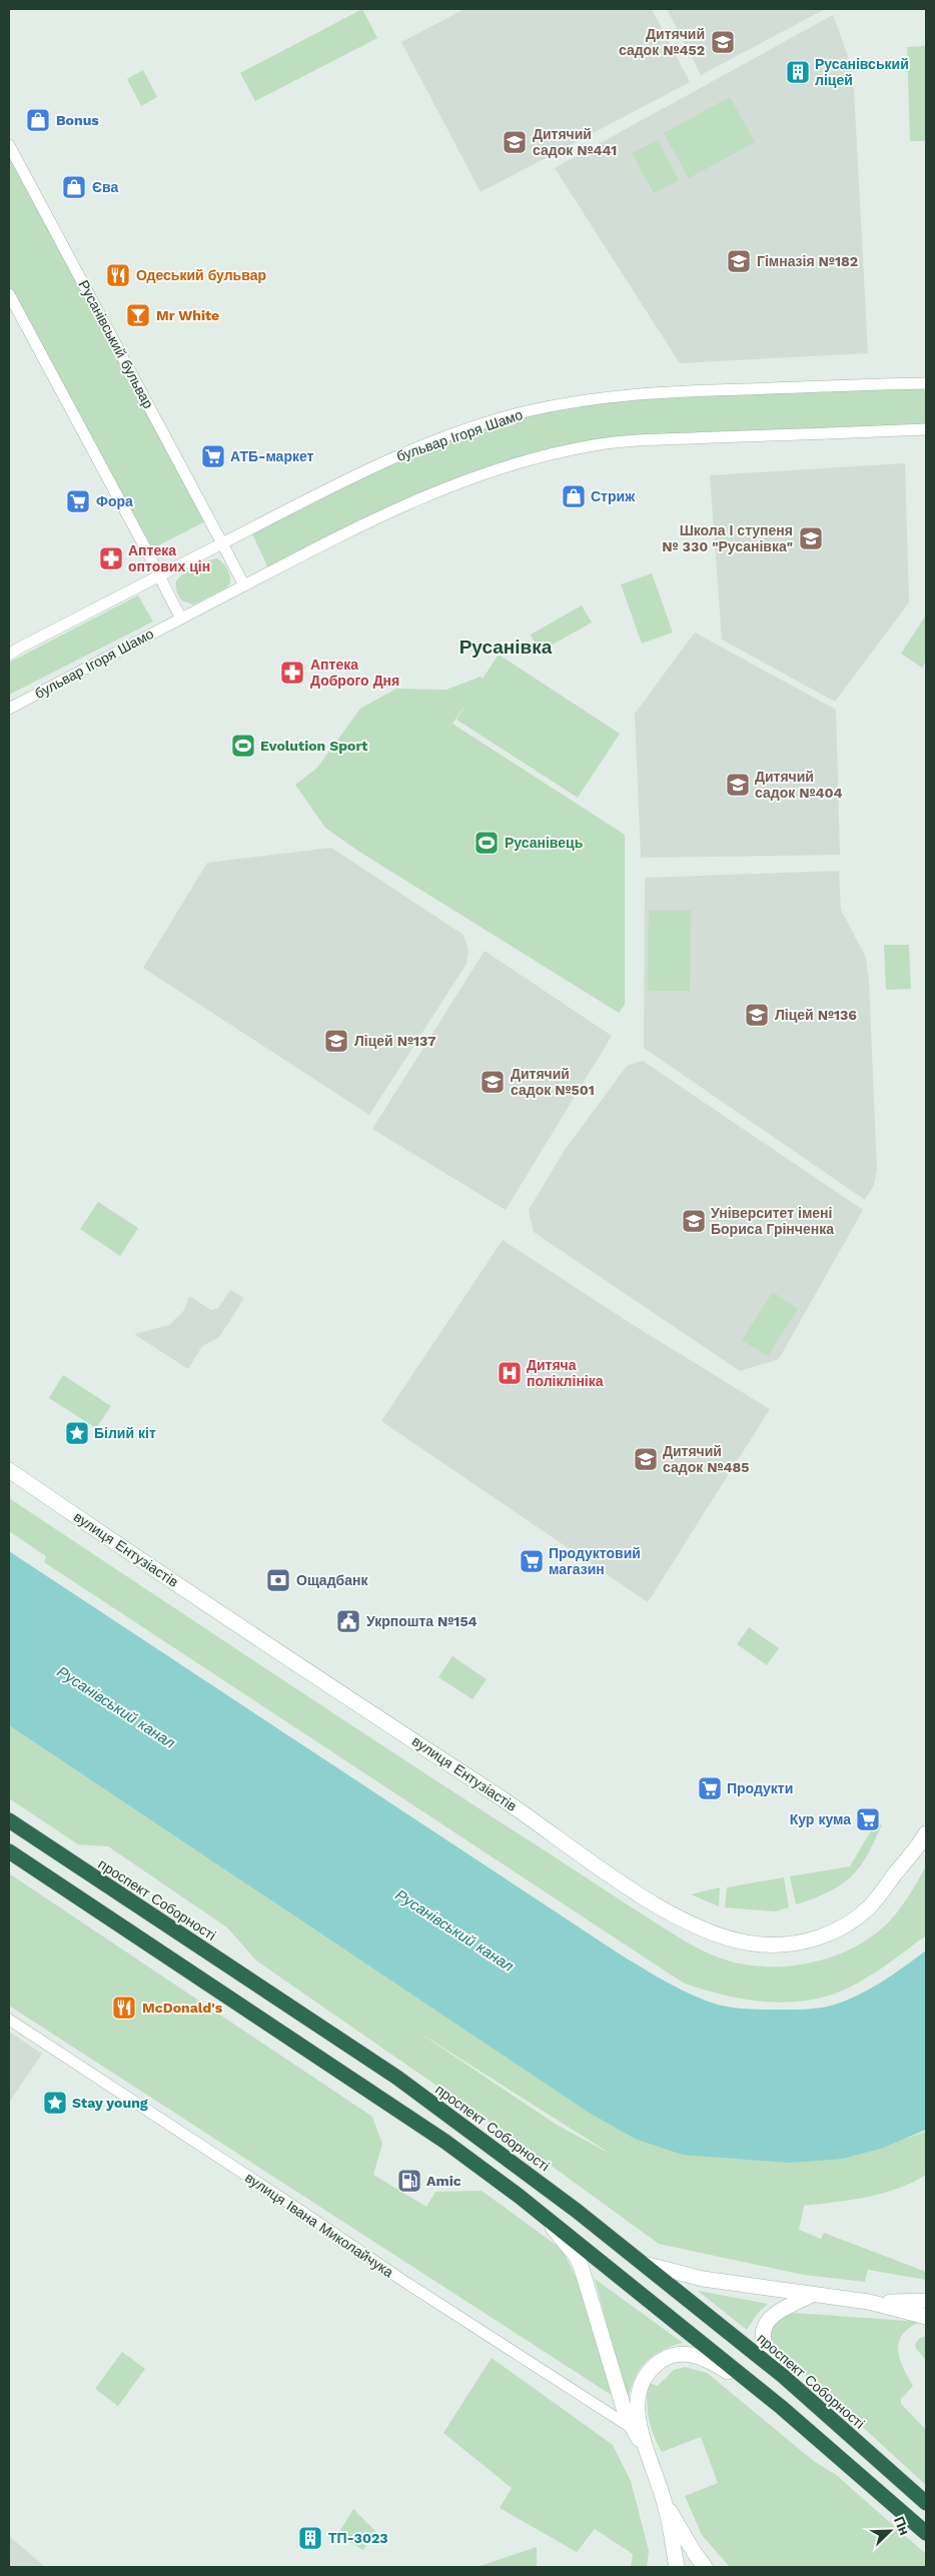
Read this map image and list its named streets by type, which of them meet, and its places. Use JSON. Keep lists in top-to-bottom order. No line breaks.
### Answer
{"streets":{"highway":["проспект Соборності"],"main road":["вулиця Ентузіастів","вулиця Івана Миколайчука"],"street":["Русанівський бульвар","бульвар Ігоря Шамо"]},"crossings":[["Русанівський бульвар","бульвар Ігоря Шамо"]],"districts":["Русанівка"],"water":["Русанівський канал"],"places":{"school or university":["Дитячий садок №452","Дитячий садок №441","Гімназія №182","Школа І ступеня № 330 \"Русанівка\"","Дитячий садок №404","Ліцей №136","Ліцей №137","Дитячий садок №501","Університет імені Бориса Грінченка","Дитячий садок №485"],"building":["Русанівський ліцей","ТП-3023"],"shop":["Bonus","Єва","Стриж"],"restaurant":["Одеський бульвар","McDonald's"],"bar":["Mr White"],"supermarket":["АТБ-маркет","Фора","Продуктовий магазин","Продукти","Кур кума"],"pharmacy":["Аптека оптових цін","Аптека Доброго Дня"],"sports":["Evolution Sport","Русанівець"],"hospital":["Дитяча поліклініка"],"place":["Білий кіт","Stay young"],"bank":["Ощадбанк"],"public building":["Укрпошта №154"],"fuel station":["Amic"]},"north":"top right"}
